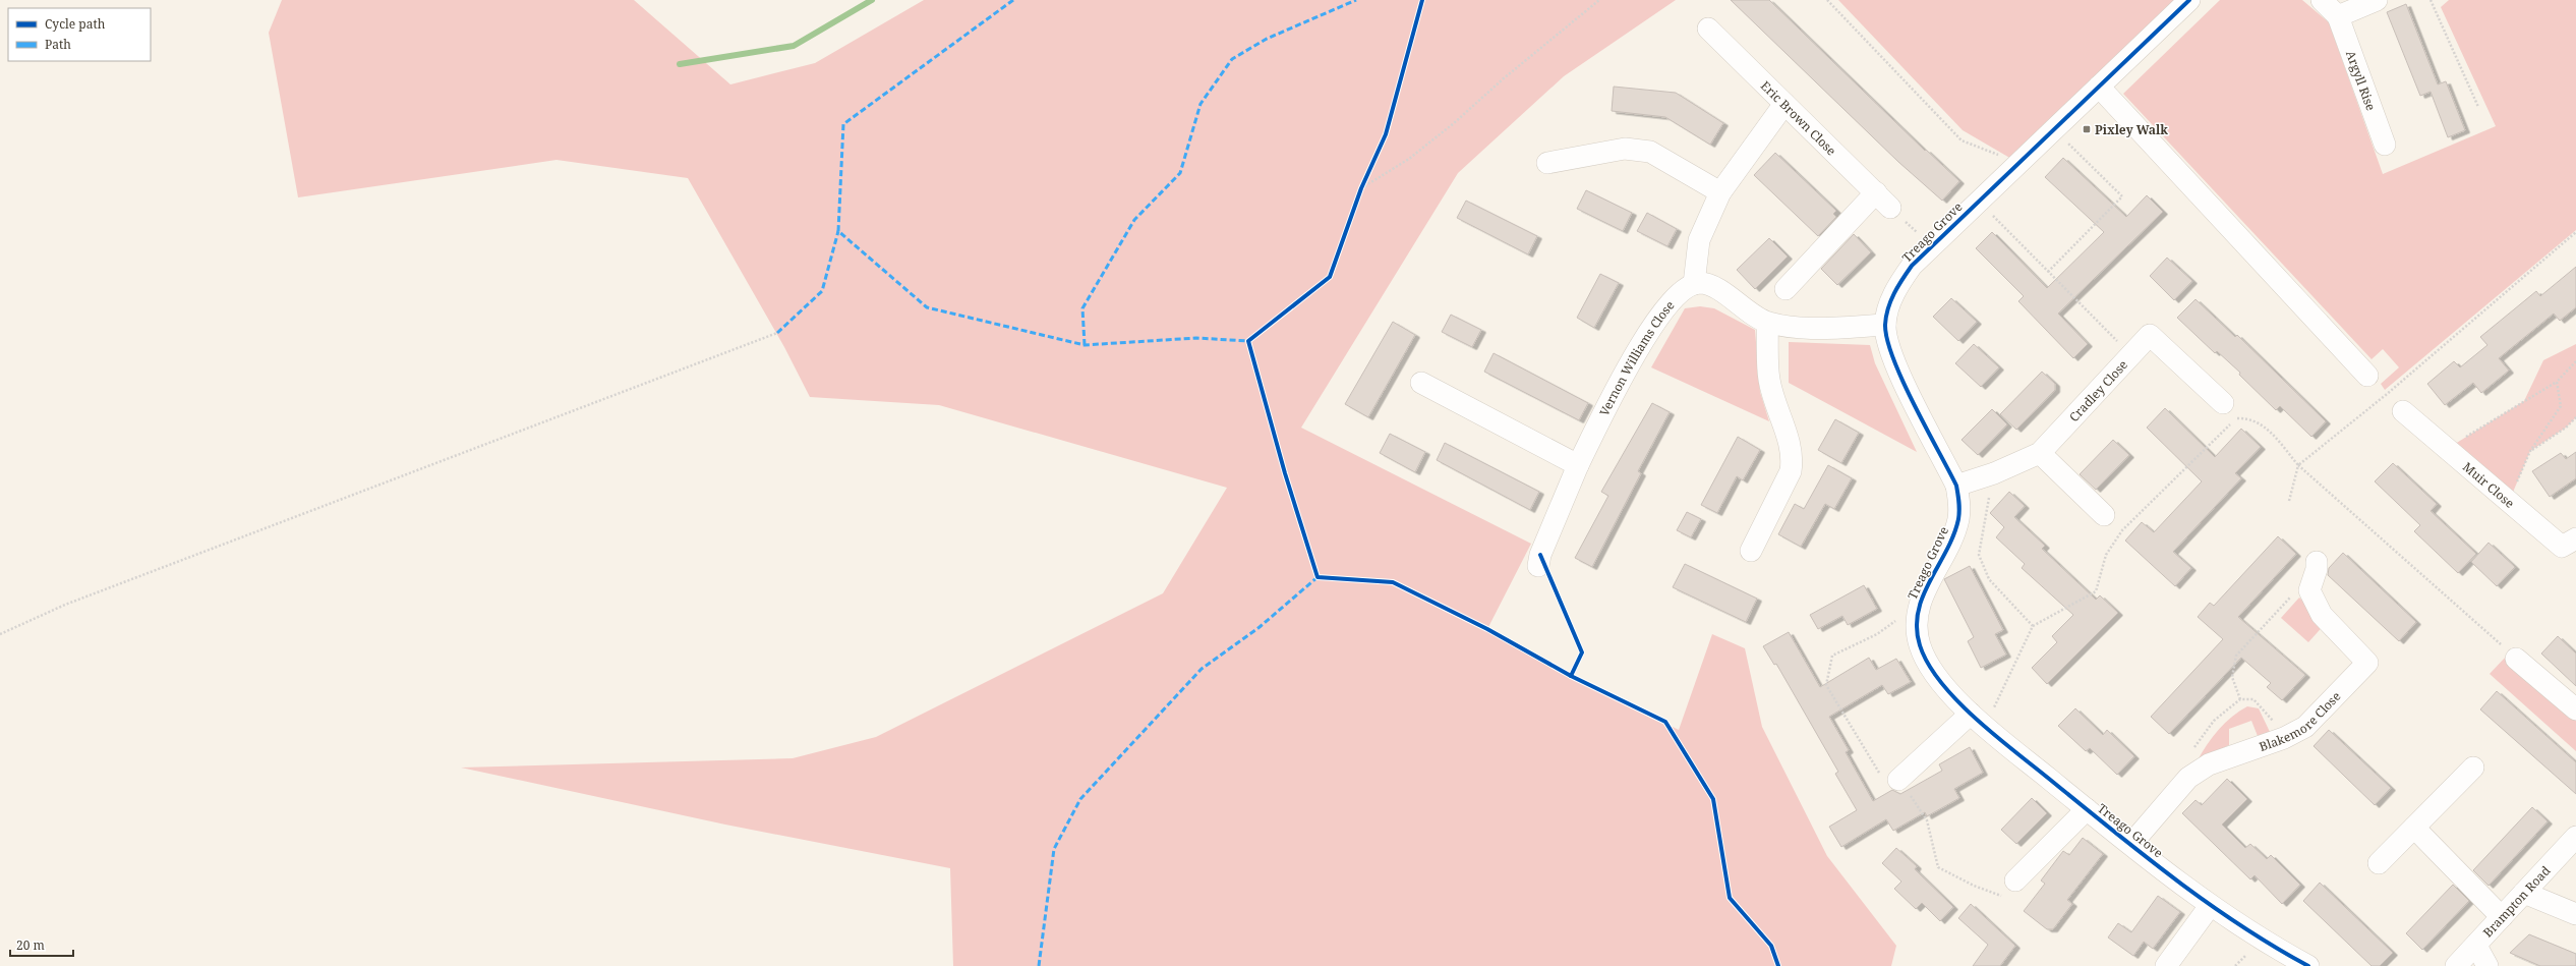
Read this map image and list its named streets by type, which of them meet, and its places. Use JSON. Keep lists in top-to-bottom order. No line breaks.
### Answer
{"streets":{"street":["Argyll Rise","Eric Brown Close","Treago Grove","Vernon Williams Close","Cradley Close","Muir Close","Blakemore Close","Brampton Road"]},"crossings":[["Treago Grove","Cradley Close"],["Treago Grove","Blakemore Close"]],"places":{"transit":["Pixley Walk"]},"legend":["Cycle path","Path"],"scale_bar":"20 m"}
